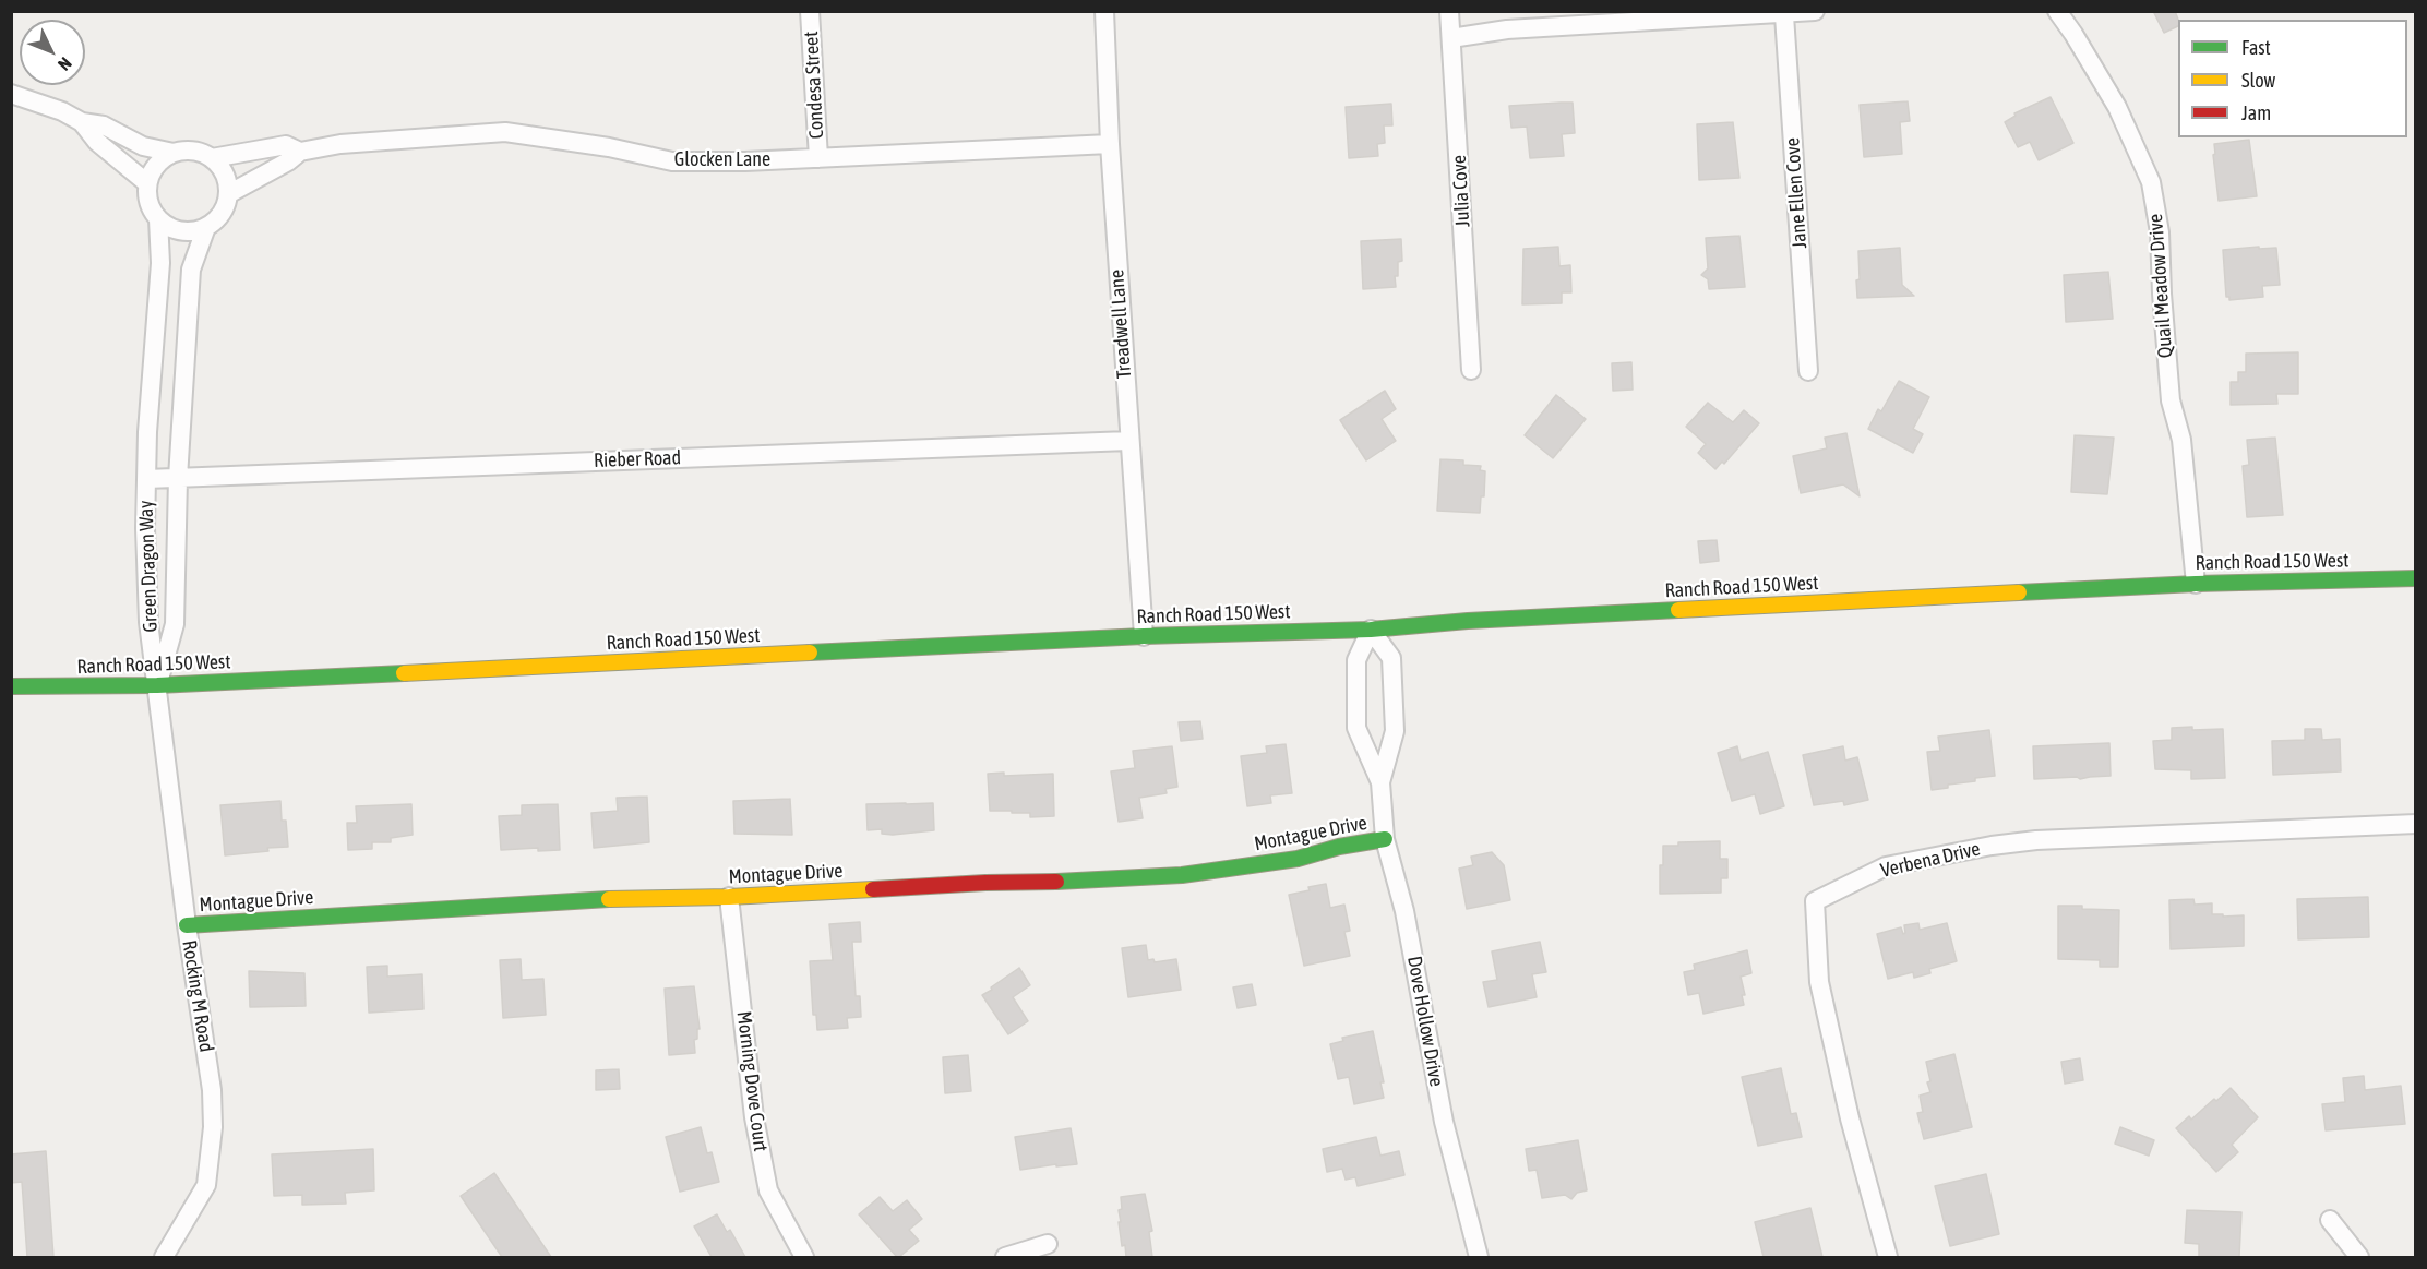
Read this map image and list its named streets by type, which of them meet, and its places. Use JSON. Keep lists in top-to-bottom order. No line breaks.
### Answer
{"streets":{"main road":["Ranch Road 150 West","Montague Drive"],"street":["Condesa Street","Glocken Lane","Julia Cove","Jane Ellen Cove","Quail Meadow Drive","Treadwell Lane","Rieber Road","Green Dragon Way","Verbena Drive","Rocking M Road","Dove Hollow Drive","Morning Dove Court"]},"crossings":[["Condesa Street","Glocken Lane"],["Glocken Lane","Treadwell Lane"],["Glocken Lane","Green Dragon Way"],["Quail Meadow Drive","Ranch Road 150 West"],["Treadwell Lane","Rieber Road"],["Treadwell Lane","Ranch Road 150 West"],["Rieber Road","Green Dragon Way"],["Ranch Road 150 West","Green Dragon Way"],["Ranch Road 150 West","Rocking M Road"],["Ranch Road 150 West","Dove Hollow Drive"],["Green Dragon Way","Rocking M Road"],["Montague Drive","Rocking M Road"],["Montague Drive","Dove Hollow Drive"],["Montague Drive","Morning Dove Court"]],"legend":["Fast","Slow","Jam"],"north":"bottom right"}
